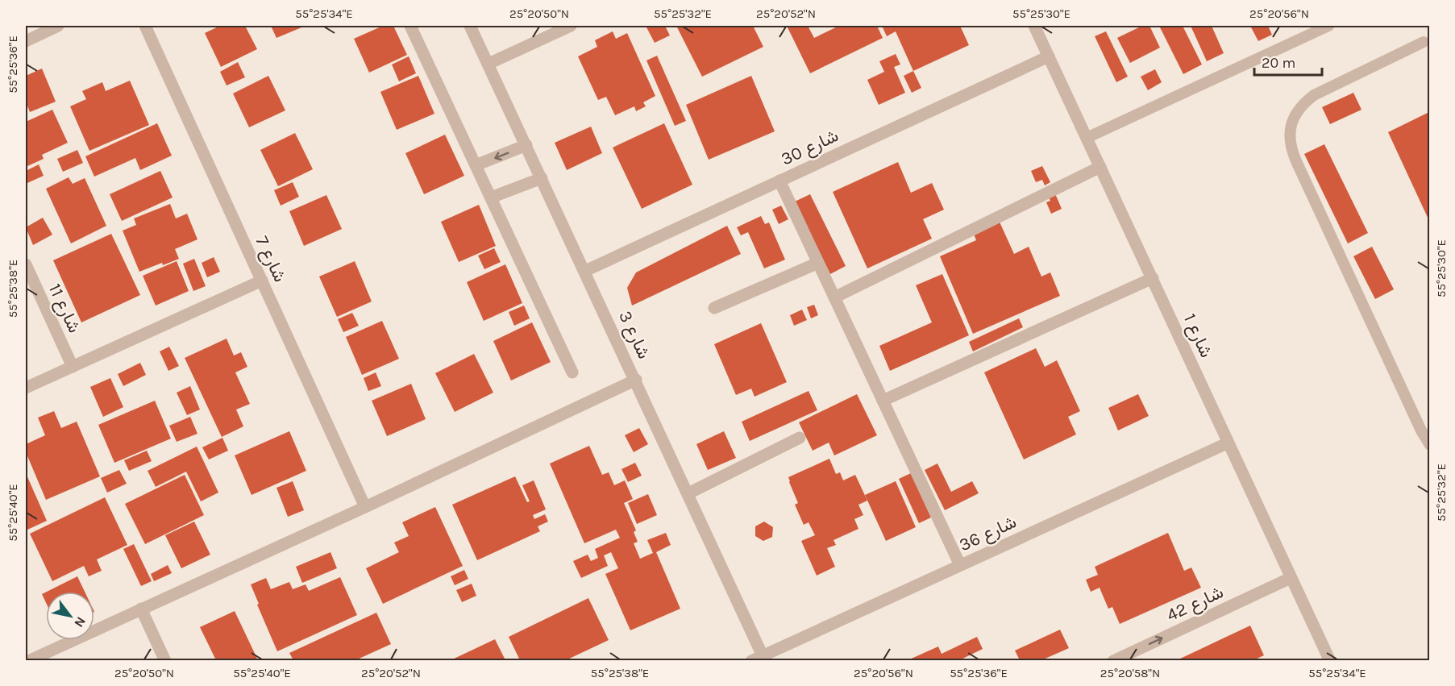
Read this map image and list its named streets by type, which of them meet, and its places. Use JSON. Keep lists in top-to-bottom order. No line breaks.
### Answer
{"streets":{"street":["شارع 30","شارع 7","شارع 11","شارع 3","شارع 1","شارع 36","شارع 42"]},"crossings":[["شارع 30","شارع 3"],["شارع 30","شارع 1"],["شارع 3","شارع 36"],["شارع 1","شارع 36"],["شارع 1","شارع 42"]],"one_way":["شارع 42"],"scale_bar":"20 m","north":"bottom right","coordinates":["55°25'34\"E","25°20'50\"N","55°25'32\"E","25°20'52\"N","55°25'30\"E","25°20'56\"N","55°25'36\"E","55°25'38\"E","55°25'40\"E","25°20'58\"N"]}
